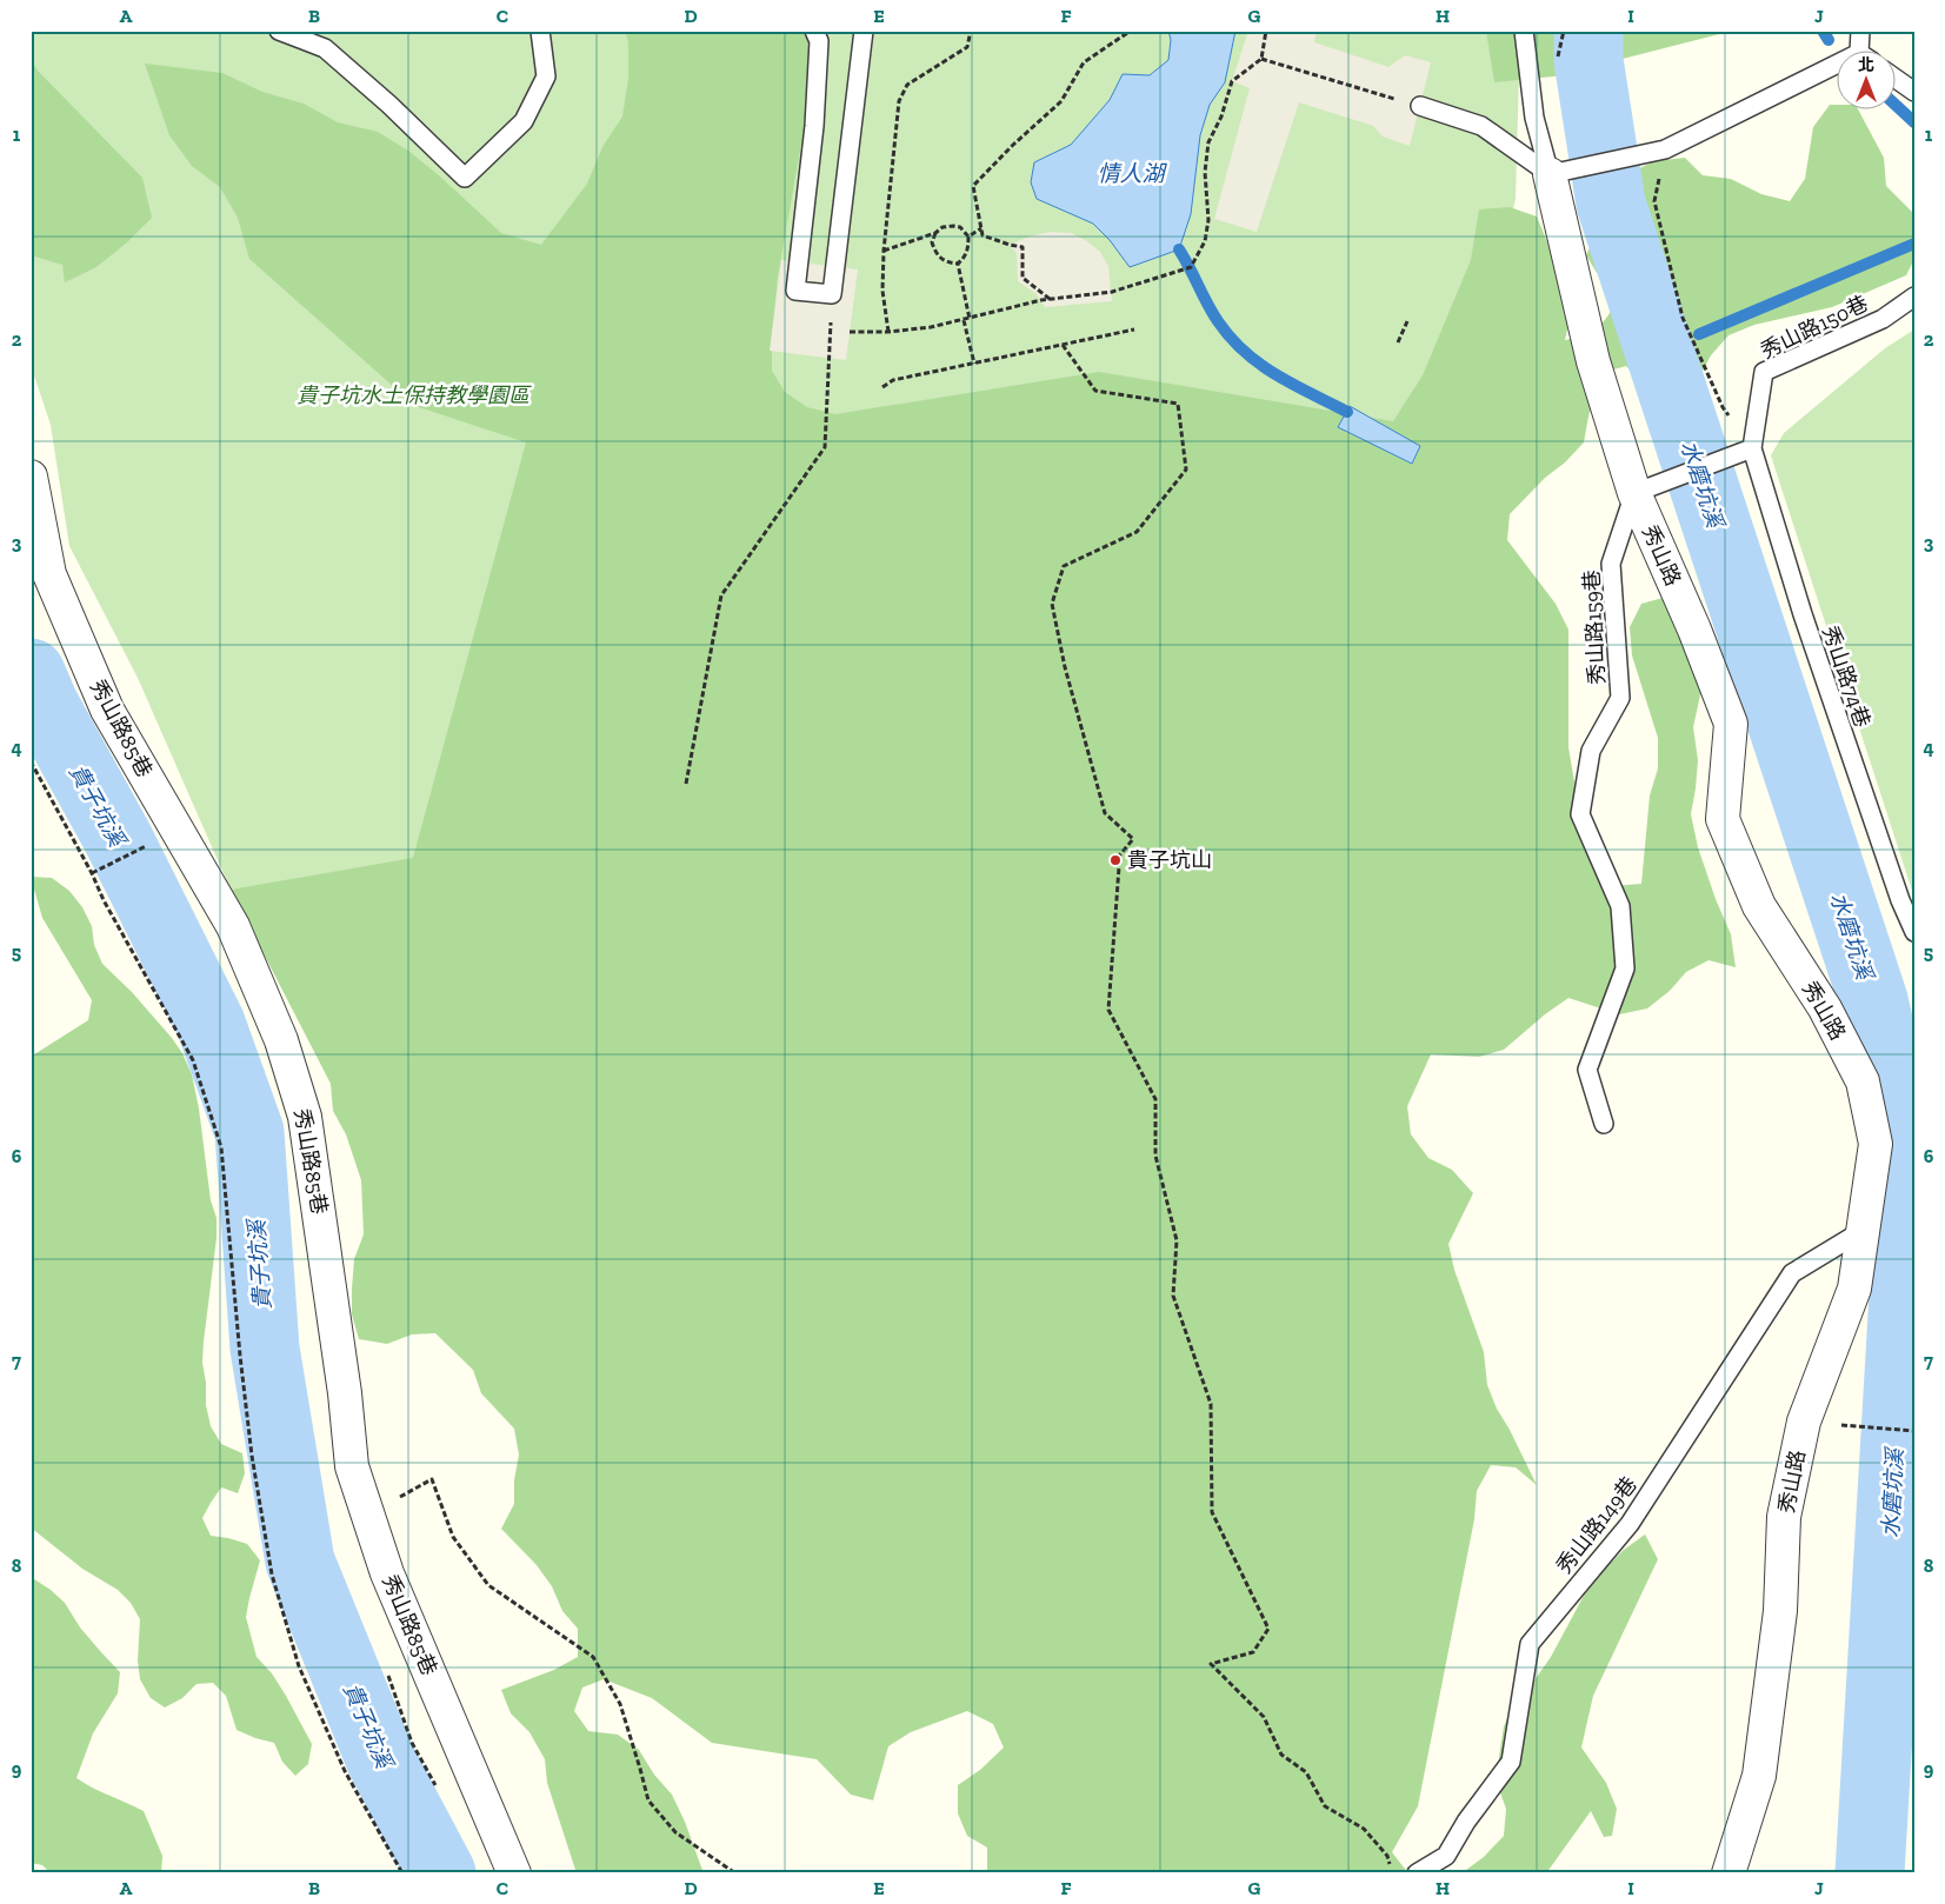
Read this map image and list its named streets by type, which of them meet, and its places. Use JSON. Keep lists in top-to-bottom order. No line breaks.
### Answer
{"streets":{"street":["秀山路","秀山路85巷"],"lane":["秀山路150巷","秀山路159巷","秀山路74巷","秀山路149巷"]},"crossings":[["秀山路150巷","秀山路74巷"],["秀山路","秀山路159巷"],["秀山路","秀山路149巷"]],"water":["情人湖","水磨坑溪","貴子坑溪"],"parks":["貴子坑水土保持教學園區"],"places":["貴子坑山"],"north":"top","grid":{"columns":["A","B","C","D","E","F","G","H","I","J"],"rows":["1","2","3","4","5","6","7","8","9"]}}
